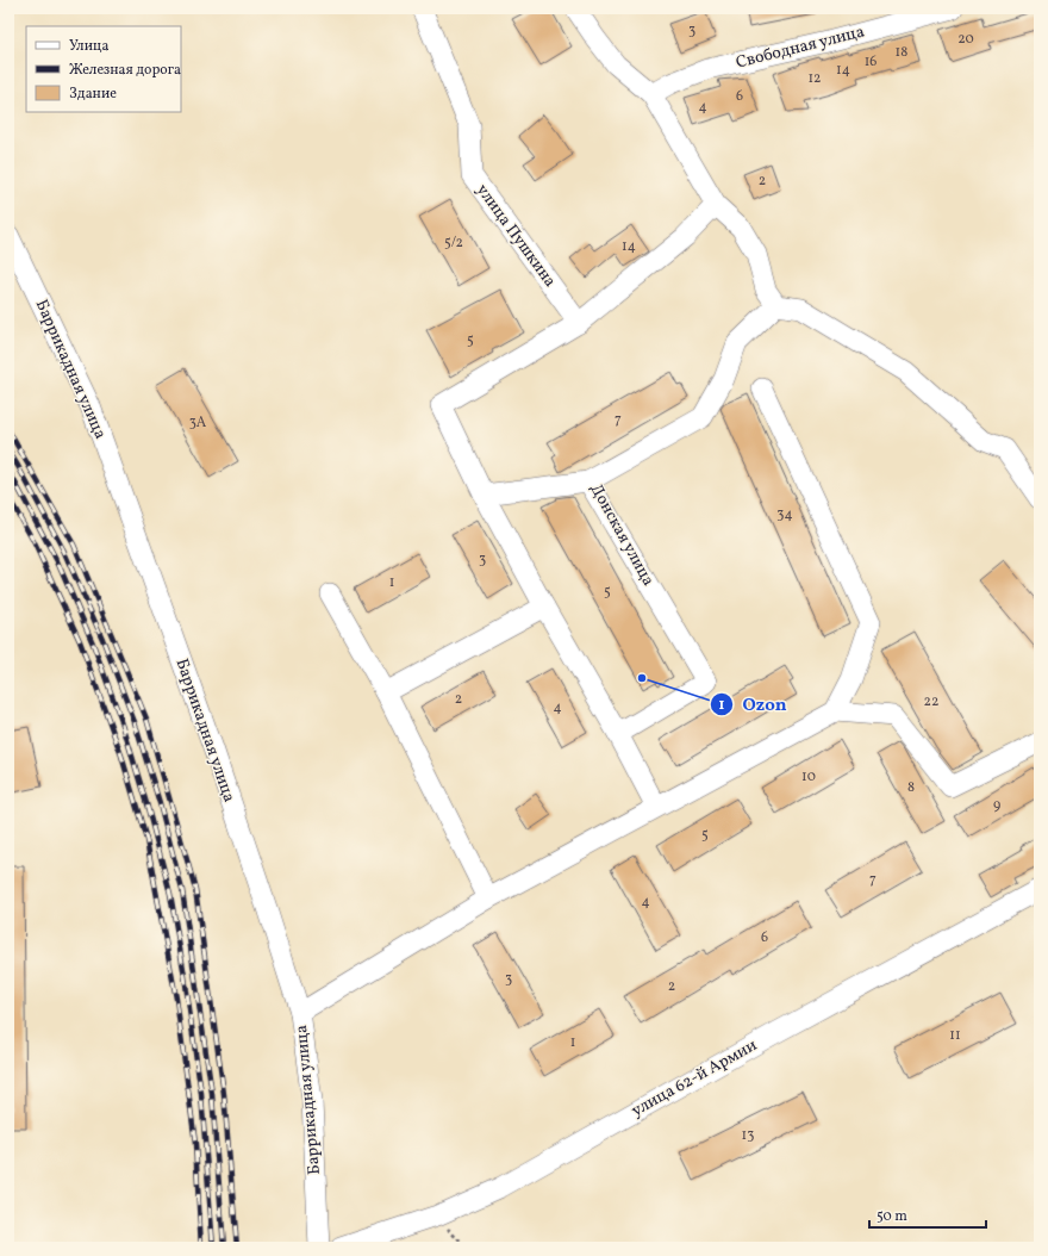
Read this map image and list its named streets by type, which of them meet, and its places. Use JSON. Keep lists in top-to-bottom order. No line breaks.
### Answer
{"streets":{"street":["Свободная улица","улица Пушкина","Баррикадная улица","Донская улица","улица 62-й Армии"]},"places":["Ozon"],"house_numbers":["3","20","18","16","14","12","6","4","2","5/2","14","5","7","3А","34","3","1","5","2","22","4","10","8","9","5","7","4","6","3","2","11","1","13"],"legend":["Улица","Железная дорога","Здание"],"scale_bar":"50 m"}
